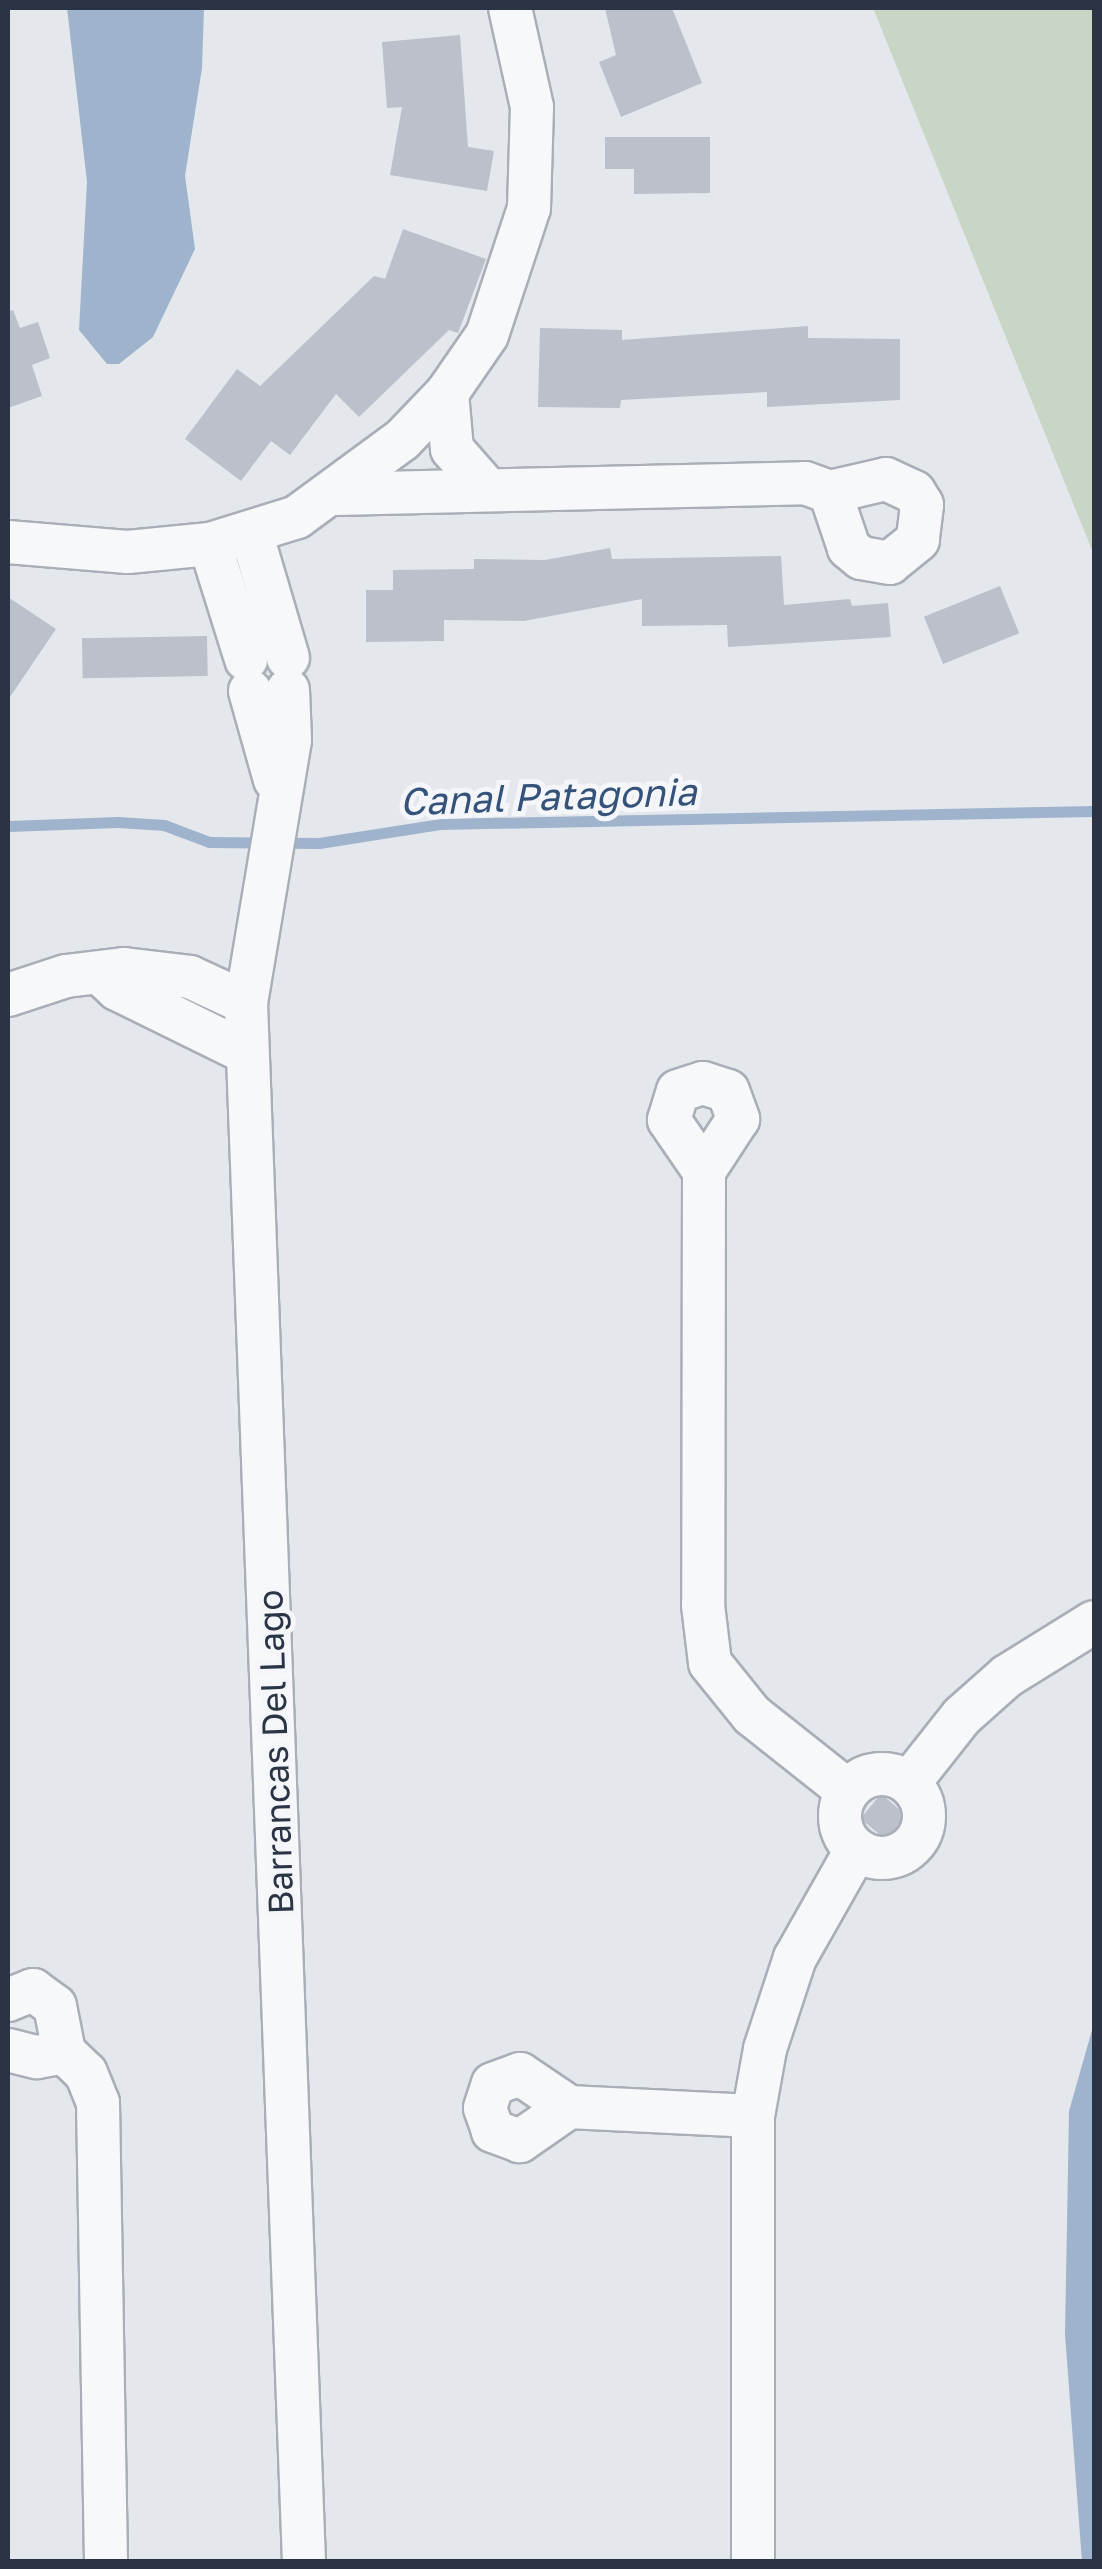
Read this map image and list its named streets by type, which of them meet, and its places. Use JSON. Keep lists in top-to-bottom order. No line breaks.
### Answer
{"streets":{"street":["Barrancas Del Lago"]},"water":["Canal Patagonia"]}
